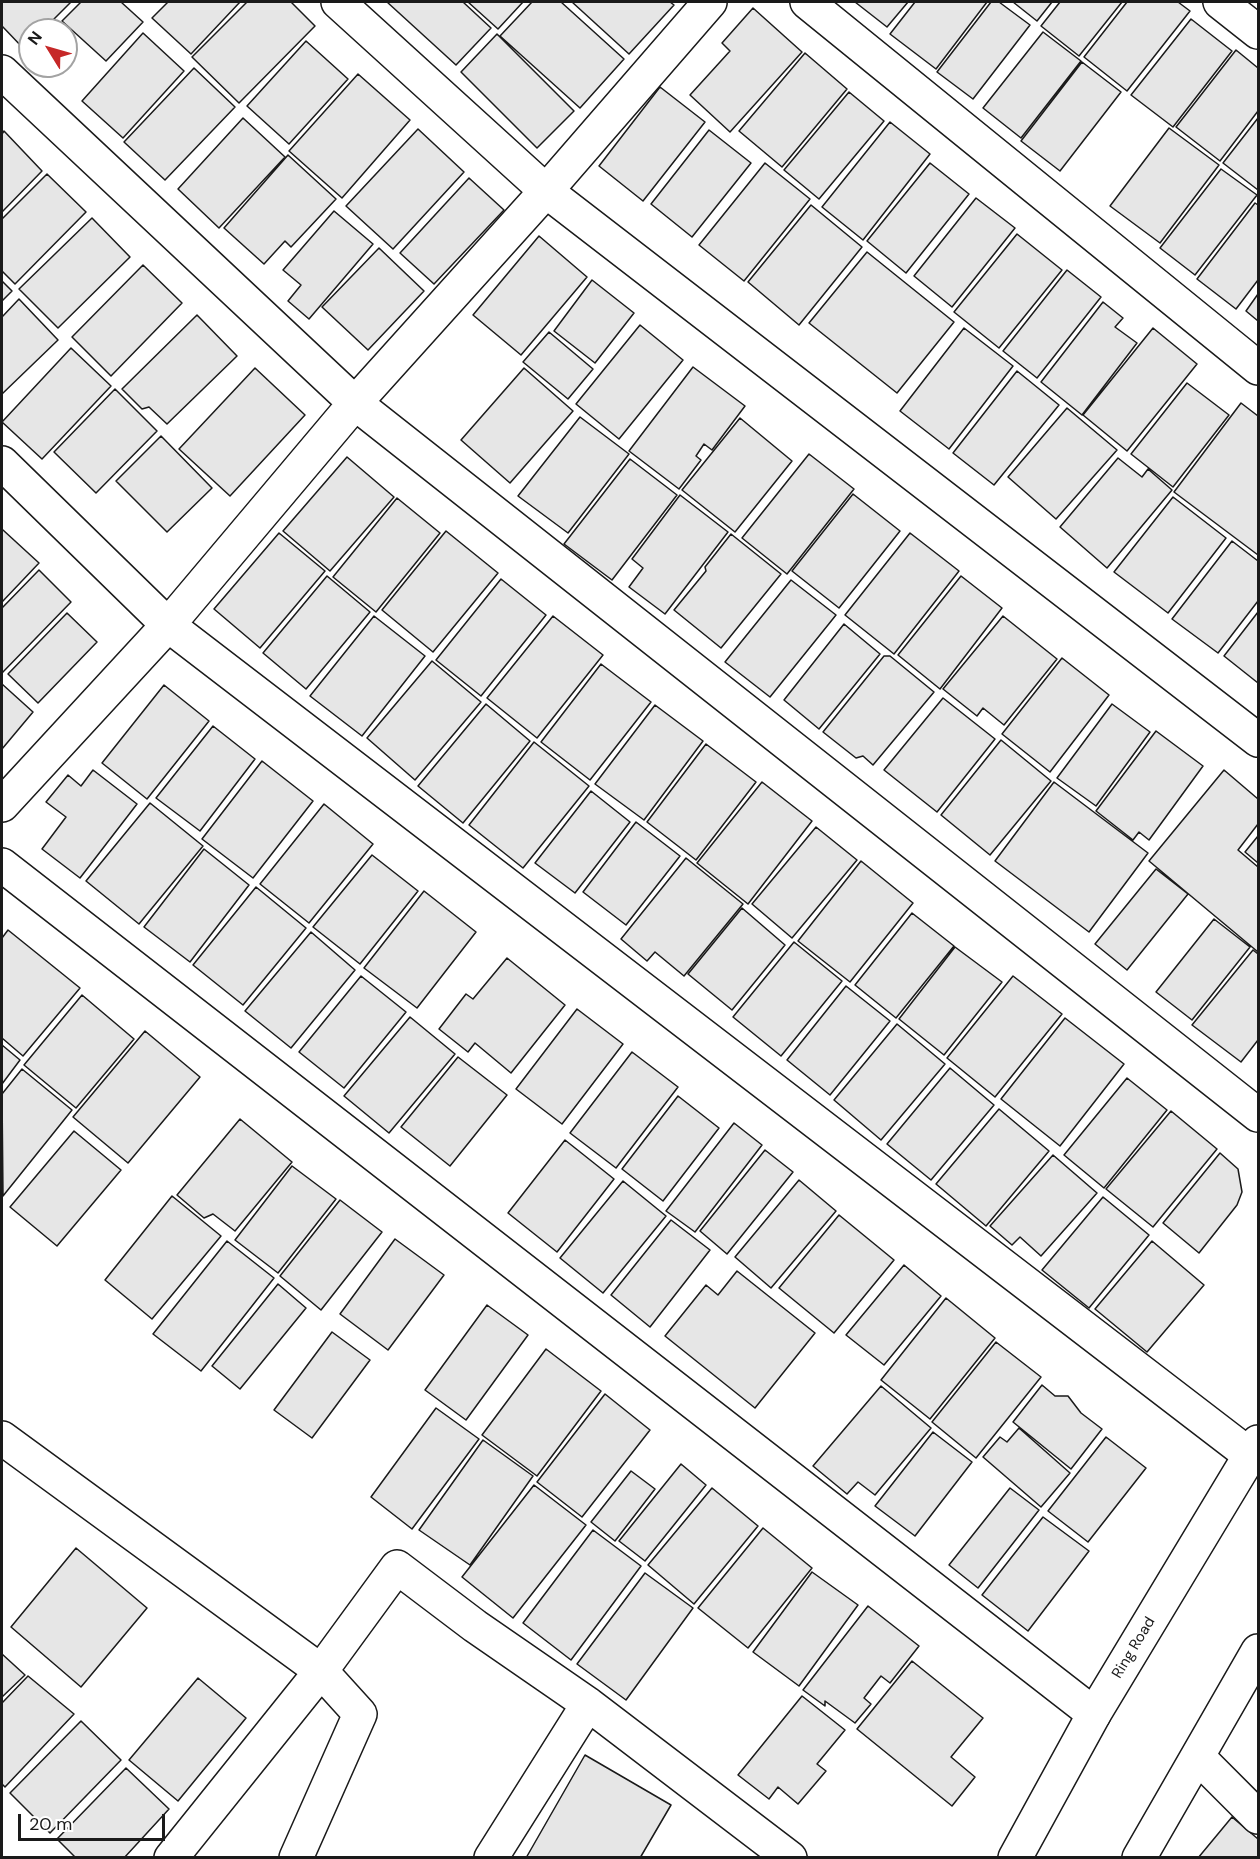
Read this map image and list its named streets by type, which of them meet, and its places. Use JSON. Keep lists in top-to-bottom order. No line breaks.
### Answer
{"streets":{"main road":["Ring Road"]},"scale_bar":"20 m","north":"top left"}
